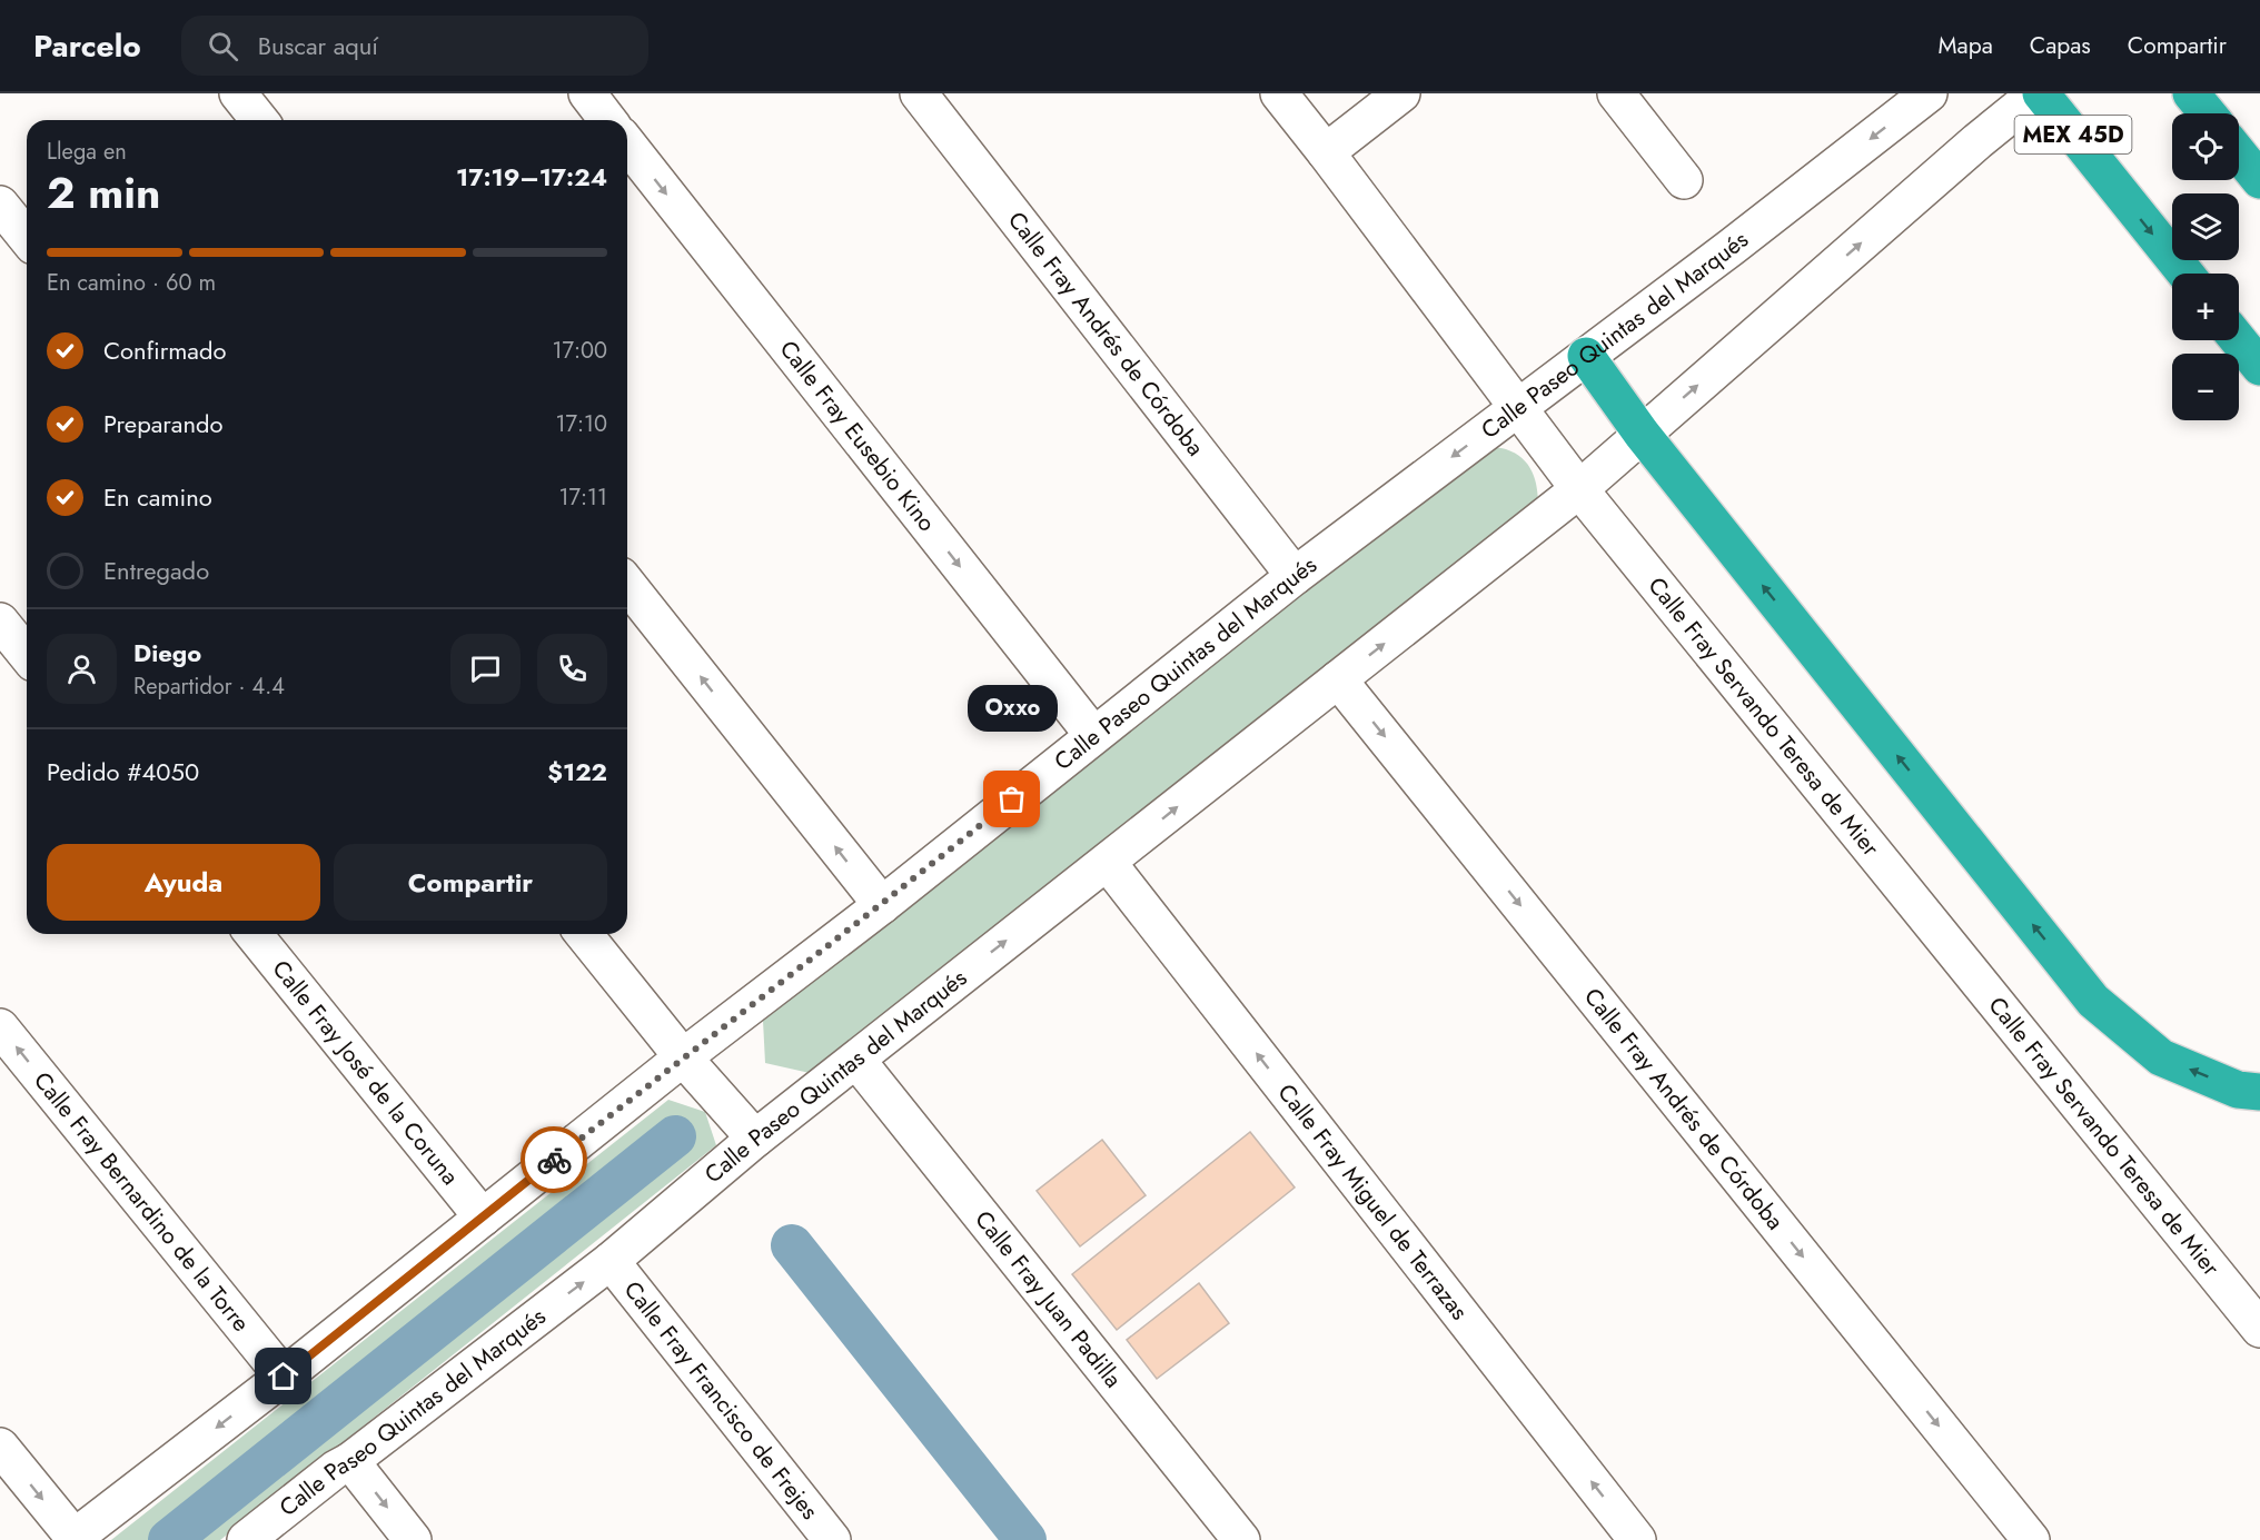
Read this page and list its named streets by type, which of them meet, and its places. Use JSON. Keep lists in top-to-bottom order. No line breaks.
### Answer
{"streets":{"highway":["MEX 45D"],"street":["Calle Fray Andrés de Córdoba","Calle Paseo Quintas del Marqués","Calle Fray Eusebio Kino","Calle Fray Servando Teresa de Mier","Calle Fray José de la Coruna","Calle Fray Bernardino de la Torre","Calle Fray Miguel de Terrazas","Calle Fray Juan Padilla","Calle Fray Francisco de Frejes"]},"crossings":[["MEX 45D","Calle Paseo Quintas del Marqués"],["Calle Fray Andrés de Córdoba","Calle Paseo Quintas del Marqués"],["Calle Paseo Quintas del Marqués","Calle Fray Eusebio Kino"],["Calle Paseo Quintas del Marqués","Calle Fray Servando Teresa de Mier"],["Calle Paseo Quintas del Marqués","Calle Fray José de la Coruna"],["Calle Paseo Quintas del Marqués","Calle Fray Bernardino de la Torre"],["Calle Paseo Quintas del Marqués","Calle Fray Miguel de Terrazas"],["Calle Paseo Quintas del Marqués","Calle Fray Juan Padilla"],["Calle Paseo Quintas del Marqués","Calle Fray Francisco de Frejes"]],"one_way":["Calle Fray Andrés de Córdoba","Calle Fray Bernardino de la Torre","Calle Fray Miguel de Terrazas"],"places":["Oxxo"],"page":{"header":"Parcelo","search":"Buscar aquí","nav":["Mapa","Capas","Compartir"],"map_buttons":["+","−"],"heading":["2 min","Llega en","17:19–17:24"],"panel":["Diego","Repartidor · 4.4","Pedido #4050","$122"],"bar":"En camino · 60 m","list":[["Confirmado","17:00"],["Preparando","17:10"],["En camino","17:11"],"Entregado"],"bubble":"Oxxo","buttons":["Ayuda","Compartir"]}}
